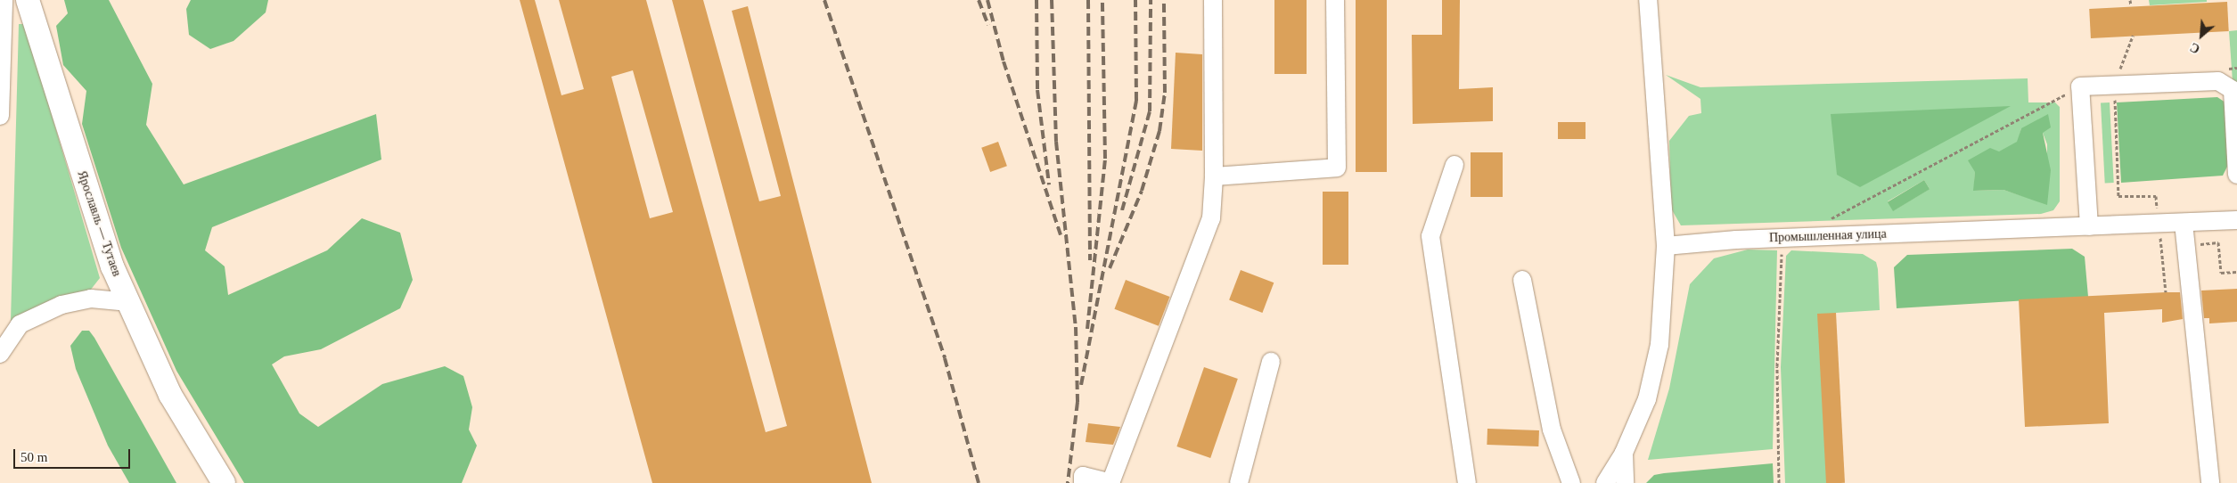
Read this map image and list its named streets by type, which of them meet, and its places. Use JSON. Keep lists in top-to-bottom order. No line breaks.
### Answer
{"streets":{"main road":["Ярославль — Тутаев"],"street":["Промышленная улица"]},"scale_bar":"50 m","north":"bottom left"}
